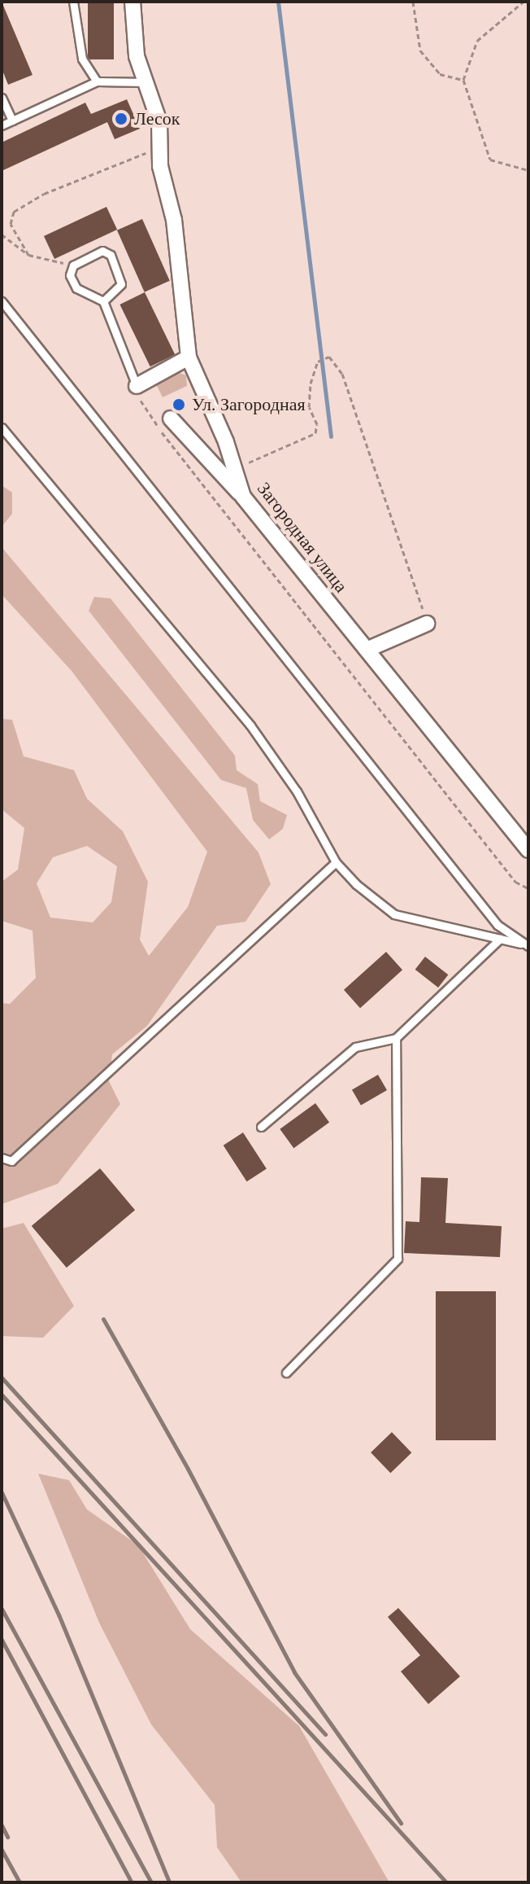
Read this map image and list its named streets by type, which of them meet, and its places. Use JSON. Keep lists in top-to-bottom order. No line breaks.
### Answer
{"streets":{"street":["Загородная улица"]},"places":["Лесок","Ул. Загородная"]}
